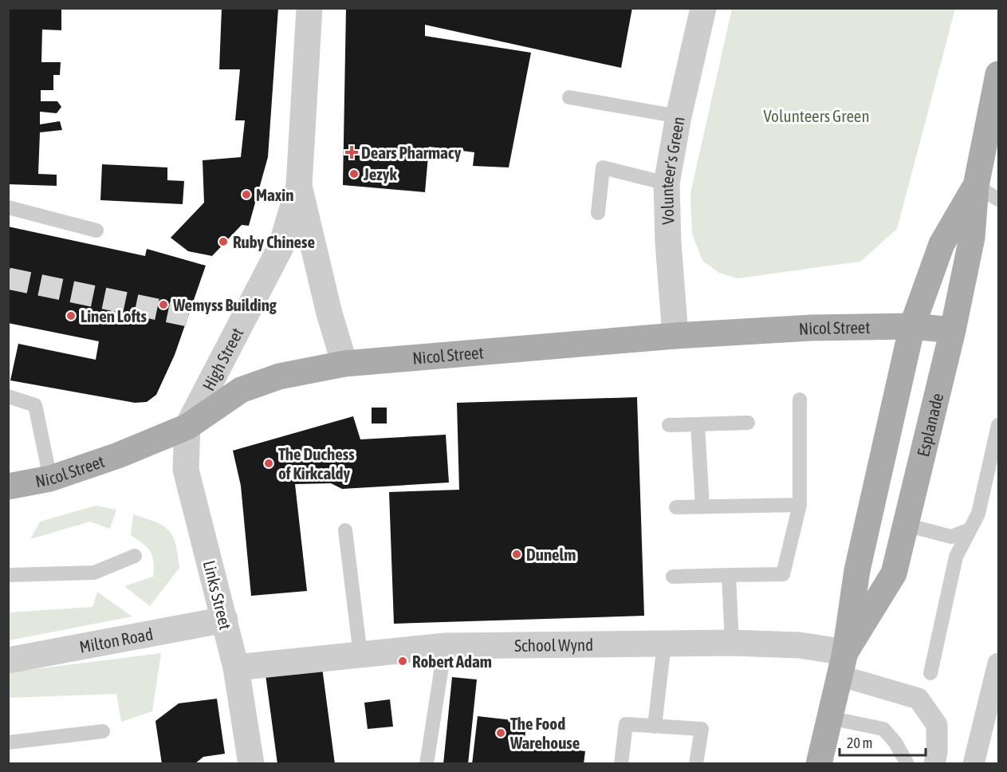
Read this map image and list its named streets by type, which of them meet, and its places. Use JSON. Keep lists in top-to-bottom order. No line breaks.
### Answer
{"streets":{"main road":["Nicol Street","Esplanade"],"street":["Volunteer's Green","High Street","Links Street","Milton Road","School Wynd"]},"crossings":[["Volunteer's Green","Nicol Street"],["Nicol Street","High Street"],["Nicol Street","Esplanade"],["Nicol Street","Links Street"],["High Street","Links Street"],["Esplanade","School Wynd"],["Links Street","Milton Road"],["Links Street","School Wynd"]],"parks":["Volunteers Green"],"places":{"health":["Dears Pharmacy"],"other":["Jezyk","Maxin","Ruby Chinese","Wemyss Building","Linen Lofts","The Duchess of Kirkcaldy","Dunelm","Robert Adam","The Food Warehouse"]},"scale_bar":"20 m"}
